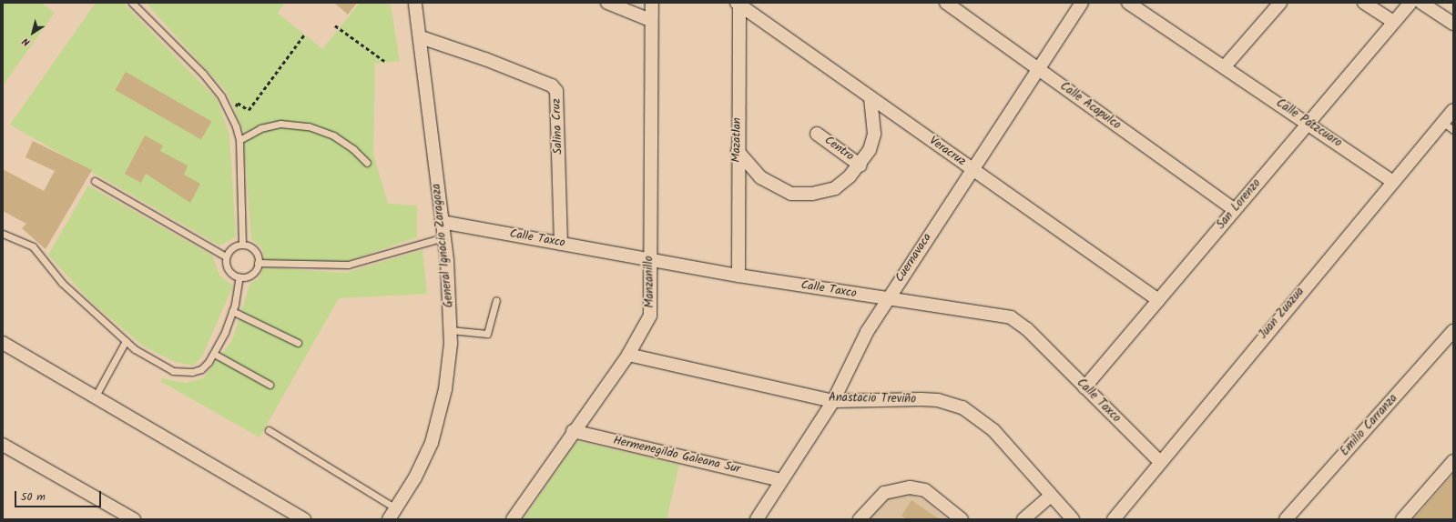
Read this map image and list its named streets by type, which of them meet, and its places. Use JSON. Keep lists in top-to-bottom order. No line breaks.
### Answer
{"streets":{"street":["Calle Acapulco","Calle Pátzcuaro","Salina Cruz","Mazatlan","Centro","Veracruz","San Lorenzo","Calle Taxco","General Ignacio Zaragoza","Cuernavaca","Manzanillo","Juan Zuazua","Anastacio Treviño","Emilio Carranza","Hermenegildo Galeana Sur"]},"crossings":[["Calle Acapulco","San Lorenzo"],["Calle Acapulco","Cuernavaca"],["Calle Pátzcuaro","San Lorenzo"],["Calle Pátzcuaro","Juan Zuazua"],["Salina Cruz","Calle Taxco"],["Salina Cruz","General Ignacio Zaragoza"],["Mazatlan","Veracruz"],["Mazatlan","Calle Taxco"],["Veracruz","San Lorenzo"],["Veracruz","Cuernavaca"],["San Lorenzo","Calle Taxco"],["Calle Taxco","General Ignacio Zaragoza"],["Calle Taxco","Cuernavaca"],["Calle Taxco","Manzanillo"],["Calle Taxco","Juan Zuazua"],["Cuernavaca","Anastacio Treviño"],["Cuernavaca","Hermenegildo Galeana Sur"],["Manzanillo","Anastacio Treviño"],["Manzanillo","Hermenegildo Galeana Sur"]],"scale_bar":"50 m","north":"bottom left"}
